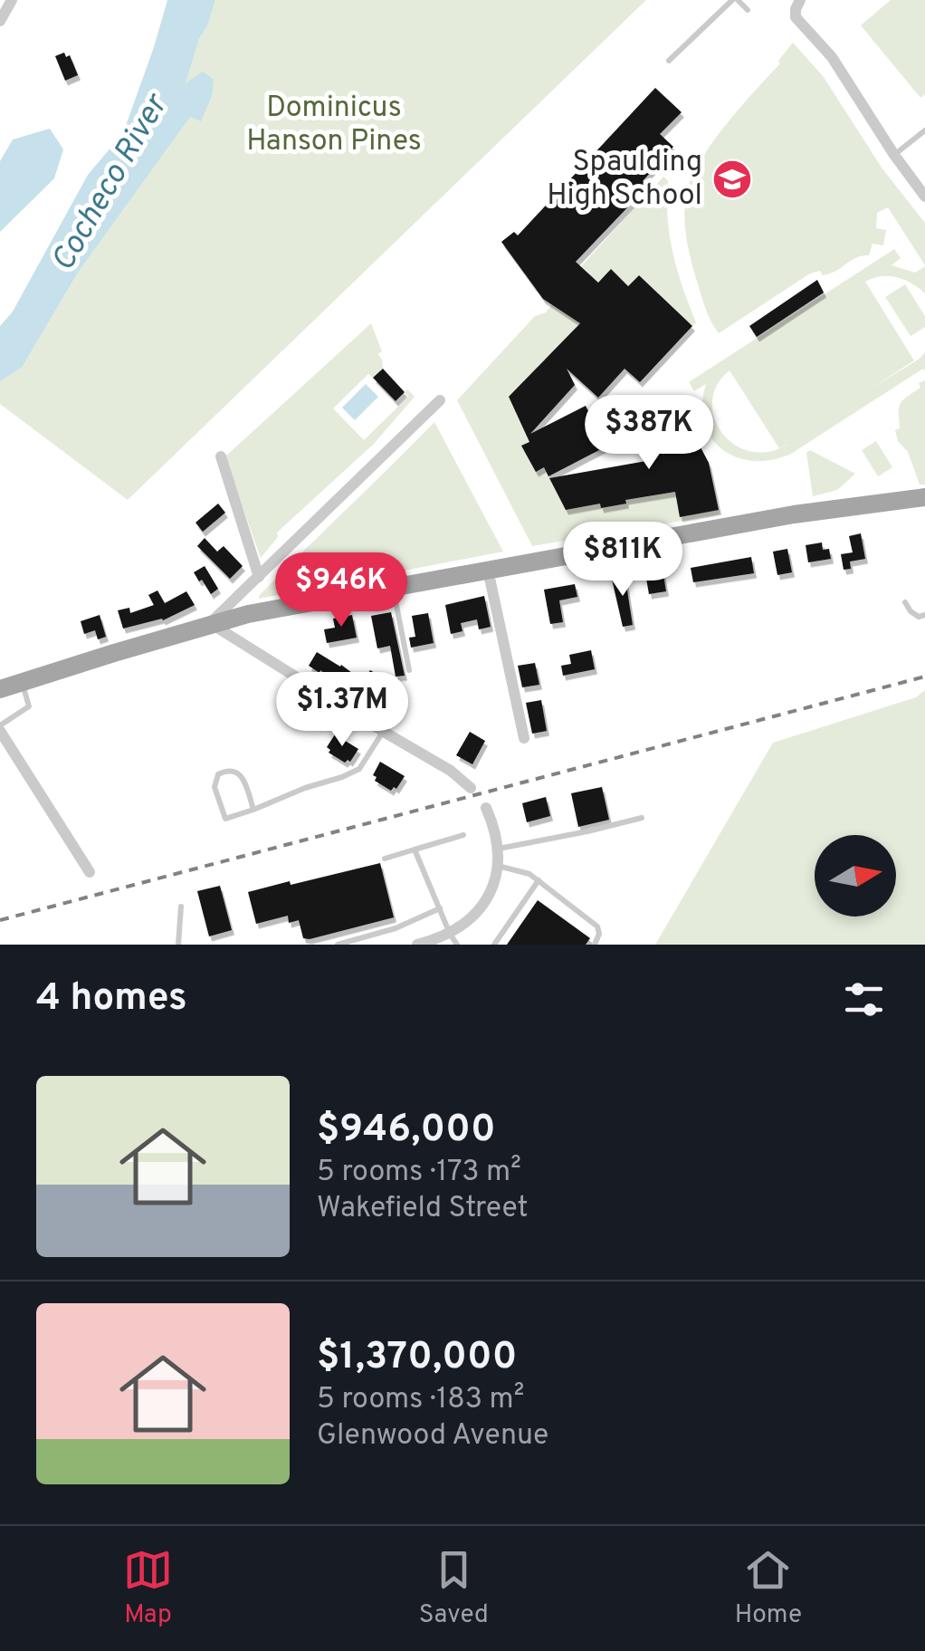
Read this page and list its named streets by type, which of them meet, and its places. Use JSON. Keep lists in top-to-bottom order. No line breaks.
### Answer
{"water":["Cocheco River"],"parks":["Dominicus Hanson Pines"],"places":{"school or university":["Spaulding High School"]},"north":"right","page":{"price":["$387K","$811K","$946K","$1.37M"],"heading":"4 homes","list":[{"name":"$946,000","note":"5 rooms · 173 m² · Wakefield Street"},{"name":"$1,370,000","note":"5 rooms · 183 m² · Glenwood Avenue"}],"tabs":["Map","Saved","Home"]}}
